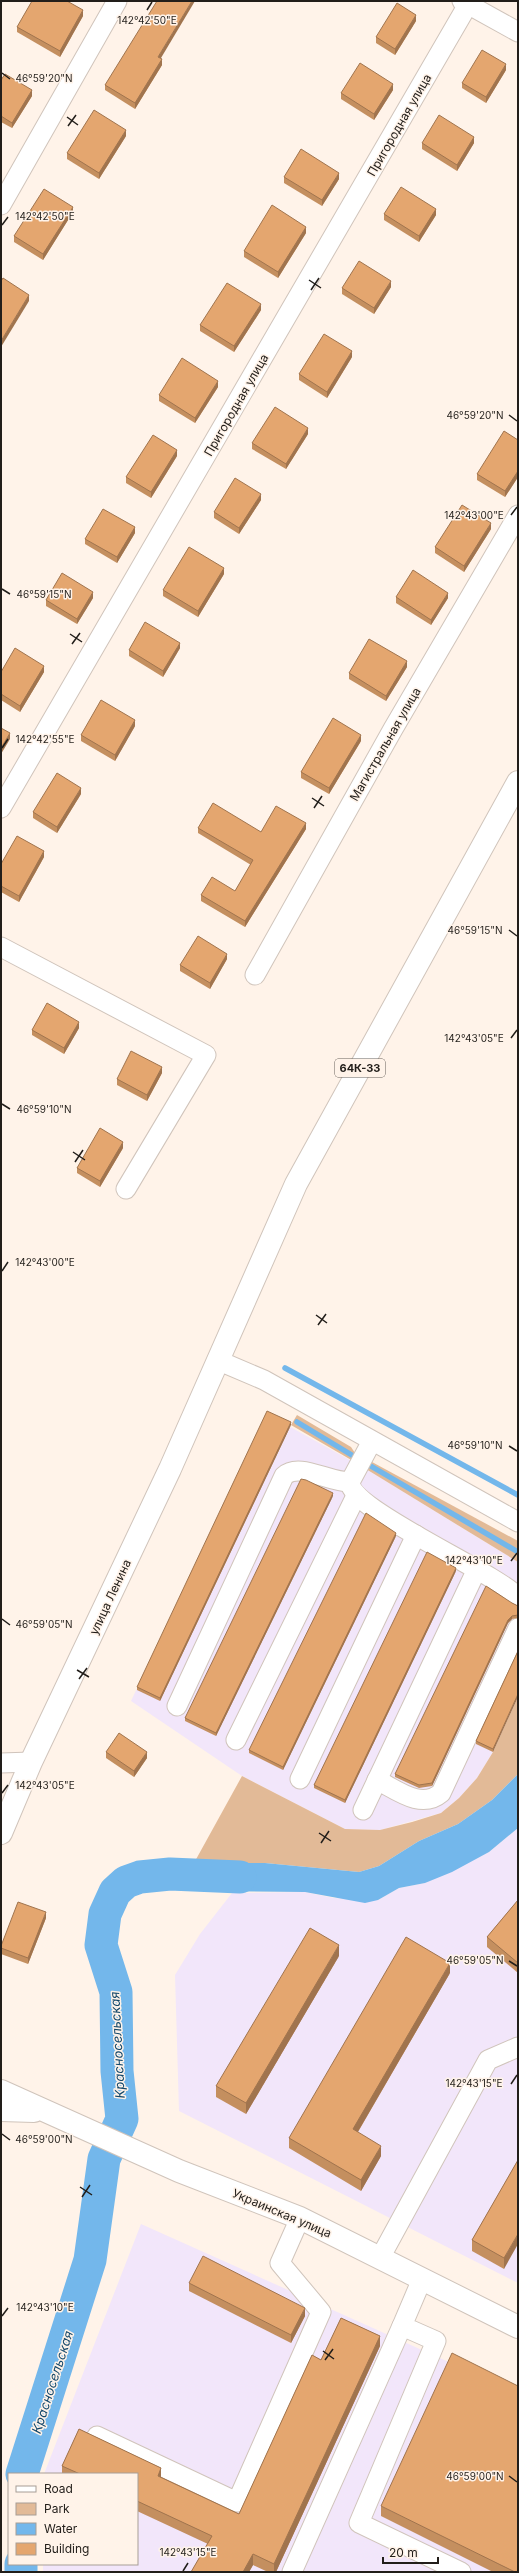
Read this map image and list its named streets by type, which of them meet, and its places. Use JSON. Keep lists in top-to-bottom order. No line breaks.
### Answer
{"streets":{"main road":["64К-33","улица Ленина","Украинская улица"],"street":["Пригородная улица","Магистральная улица"]},"crossings":[["64К-33","улица Ленина"]],"water":["Красносельская"],"legend":["Road","Park","Water","Building"],"scale_bar":"20 m","coordinates":["142°42'50\"E","46°59'20\"N","142°43'00\"E","46°59'15\"N","142°42'55\"E","142°43'05\"E","46°59'10\"N","142°43'10\"E","46°59'05\"N","142°43'15\"E","46°59'00\"N"]}
